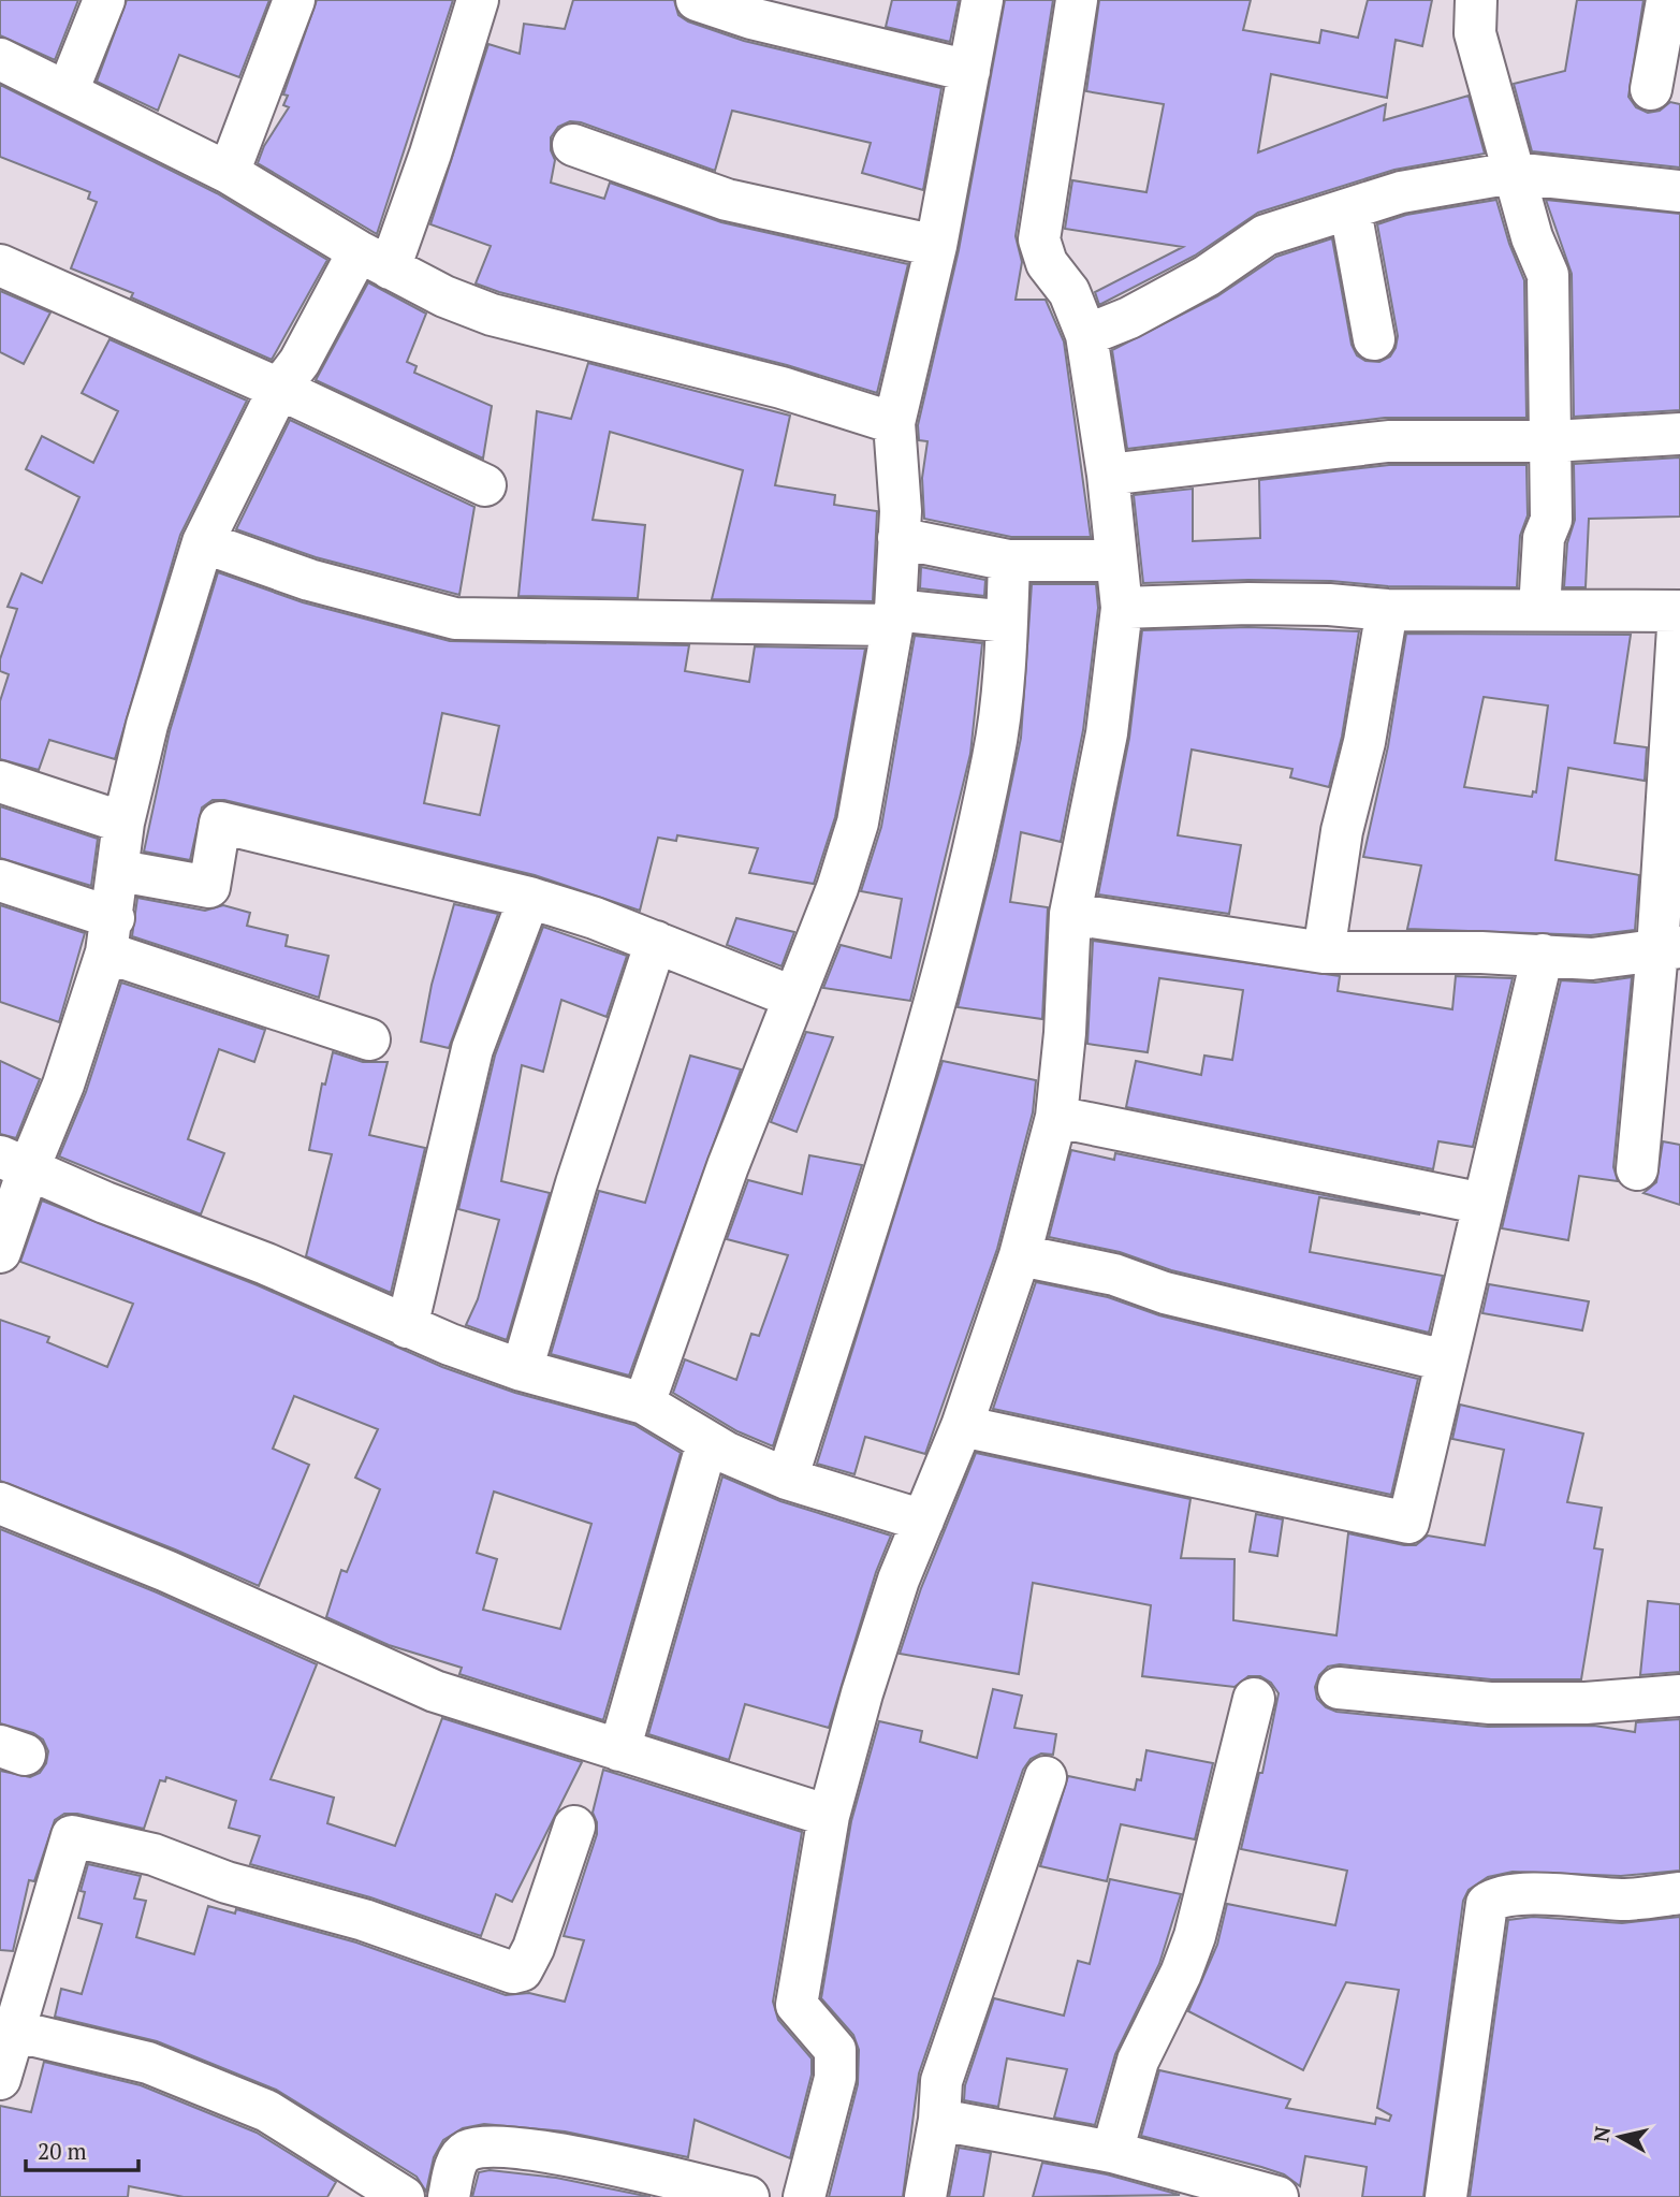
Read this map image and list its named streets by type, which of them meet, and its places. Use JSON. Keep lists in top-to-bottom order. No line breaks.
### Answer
{"scale_bar":"20 m","north":"left"}
